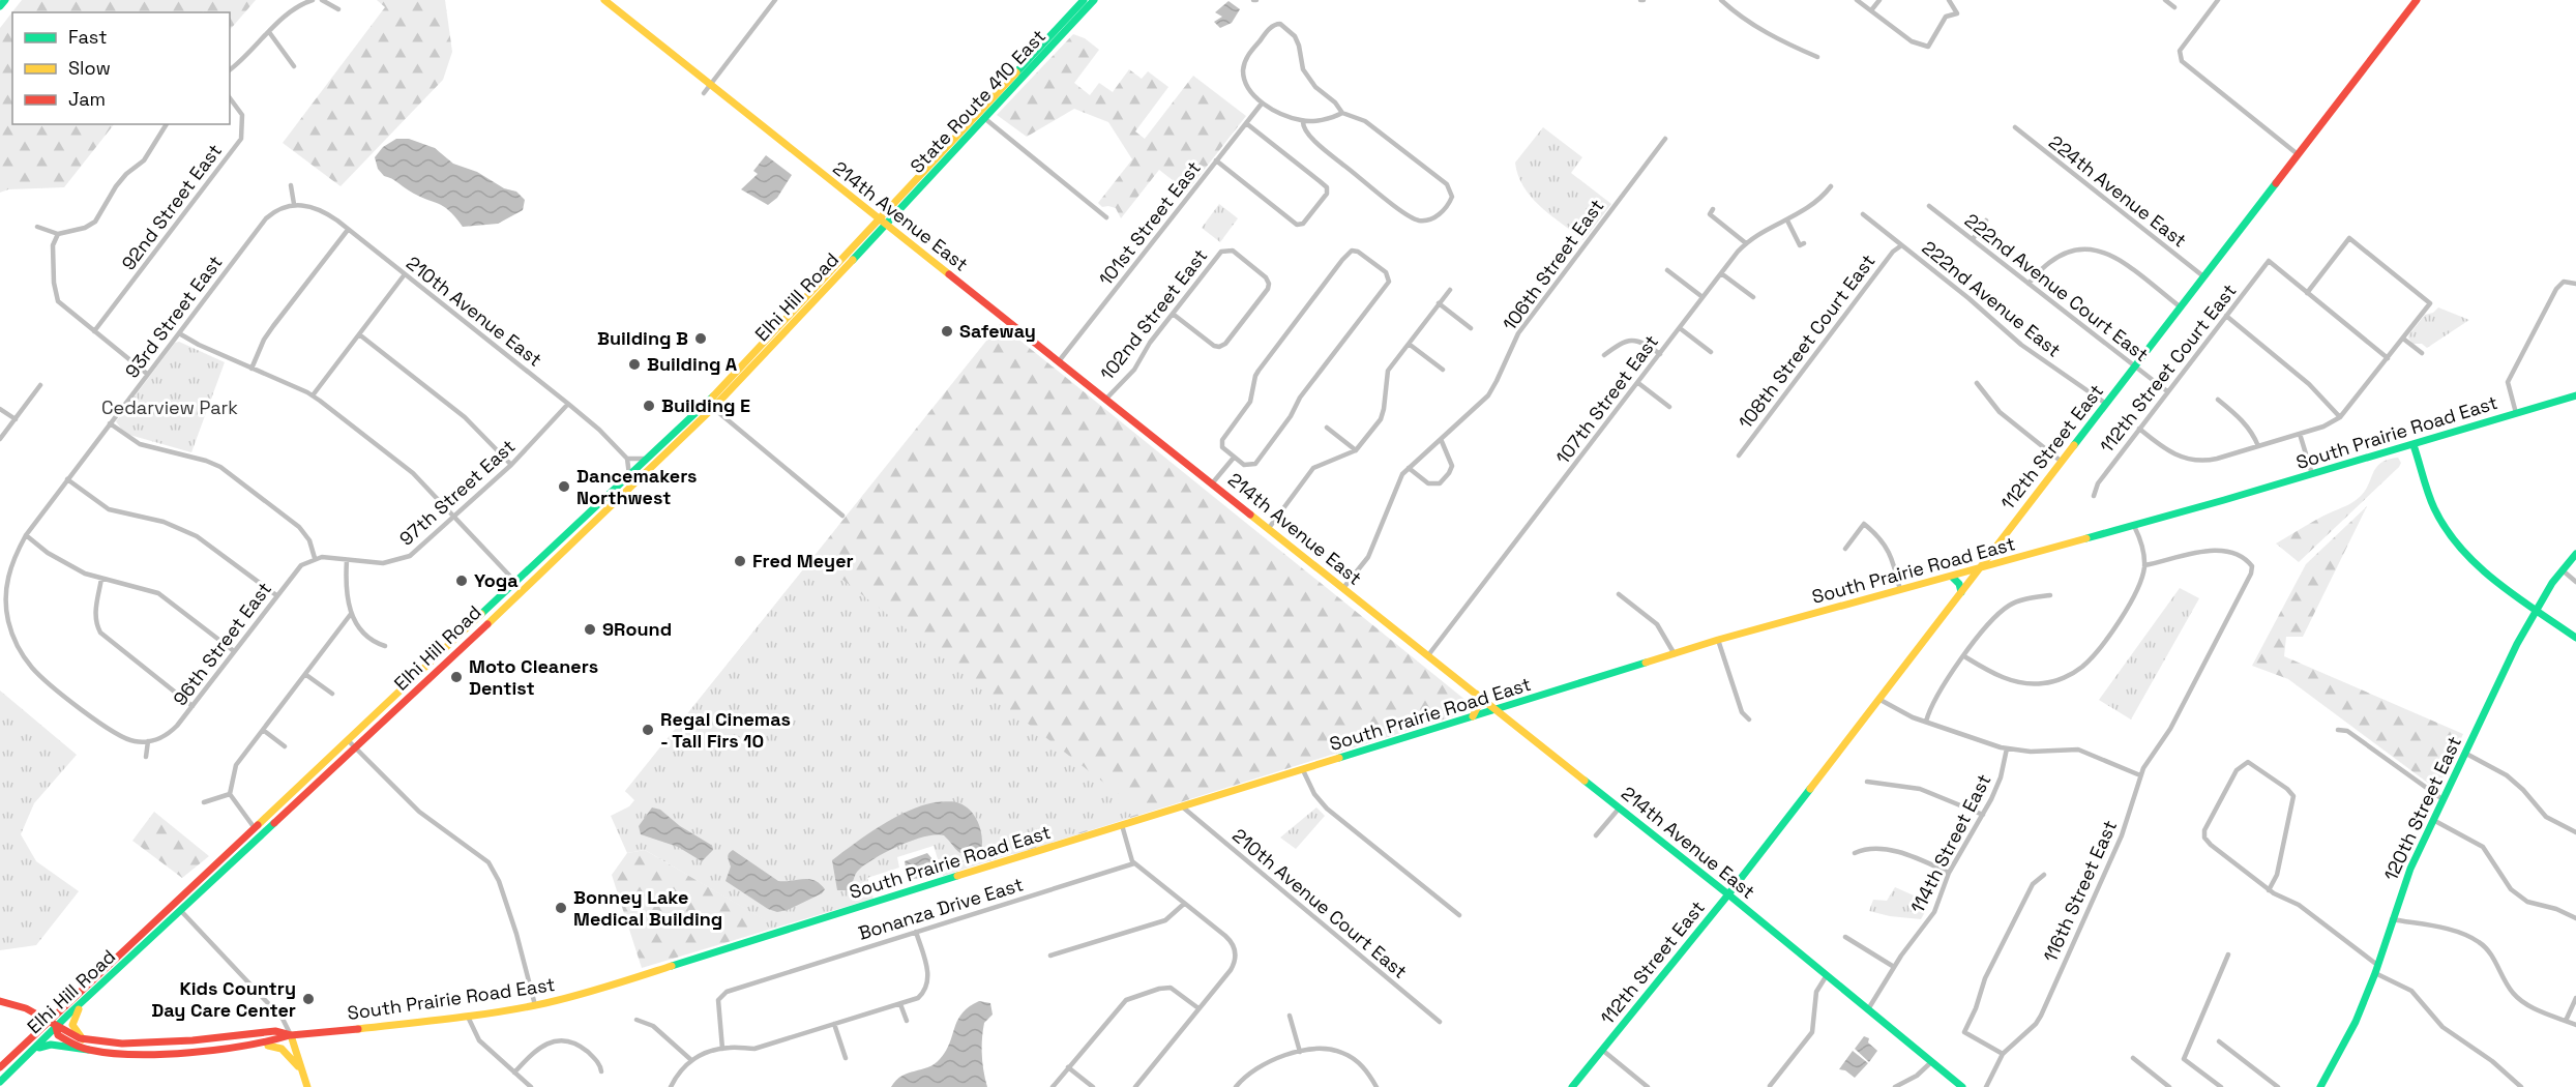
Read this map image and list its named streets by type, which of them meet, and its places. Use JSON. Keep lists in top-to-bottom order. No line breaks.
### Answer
{"streets":{"main road":["State Route 410 East","214th Avenue East","Elhi Hill Road","South Prairie Road East","112th Street East","120th Street East"],"street":["224th Avenue East","92nd Street East","101st Street East","106th Street East","222nd Avenue Court East","222nd Avenue East","210th Avenue East","102nd Street East","93rd Street East","108th Street Court East","112th Street Court East","107th Street East","97th Street East","96th Street East","114th Street East","116th Street East","210th Avenue Court East","Bonanza Drive East"]},"crossings":[["State Route 410 East","214th Avenue East"],["State Route 410 East","Elhi Hill Road"],["224th Avenue East","112th Street East"],["214th Avenue East","101st Street East"],["214th Avenue East","106th Street East"],["214th Avenue East","Elhi Hill Road"],["214th Avenue East","102nd Street East"],["214th Avenue East","107th Street East"],["214th Avenue East","South Prairie Road East"],["214th Avenue East","112th Street East"],["214th Avenue East","114th Street East"],["222nd Avenue Court East","112th Street Court East"],["222nd Avenue Court East","112th Street East"],["Elhi Hill Road","South Prairie Road East"],["222nd Avenue East","108th Street Court East"],["222nd Avenue East","112th Street East"],["210th Avenue East","93rd Street East"],["210th Avenue East","97th Street East"],["93rd Street East","96th Street East"],["South Prairie Road East","112th Street East"],["South Prairie Road East","210th Avenue Court East"],["97th Street East","96th Street East"]],"parks":["Cedarview Park"],"places":["Safeway","Building B","Building A","Building E","Dancemakers Northwest","Fred Meyer","Yoga","9Round","Moto Cleaners Dentist","Regal Cinemas - Tall Firs 10","Bonney Lake Medical Building","Kids Country Day Care Center"],"legend":["Fast","Slow","Jam"]}
